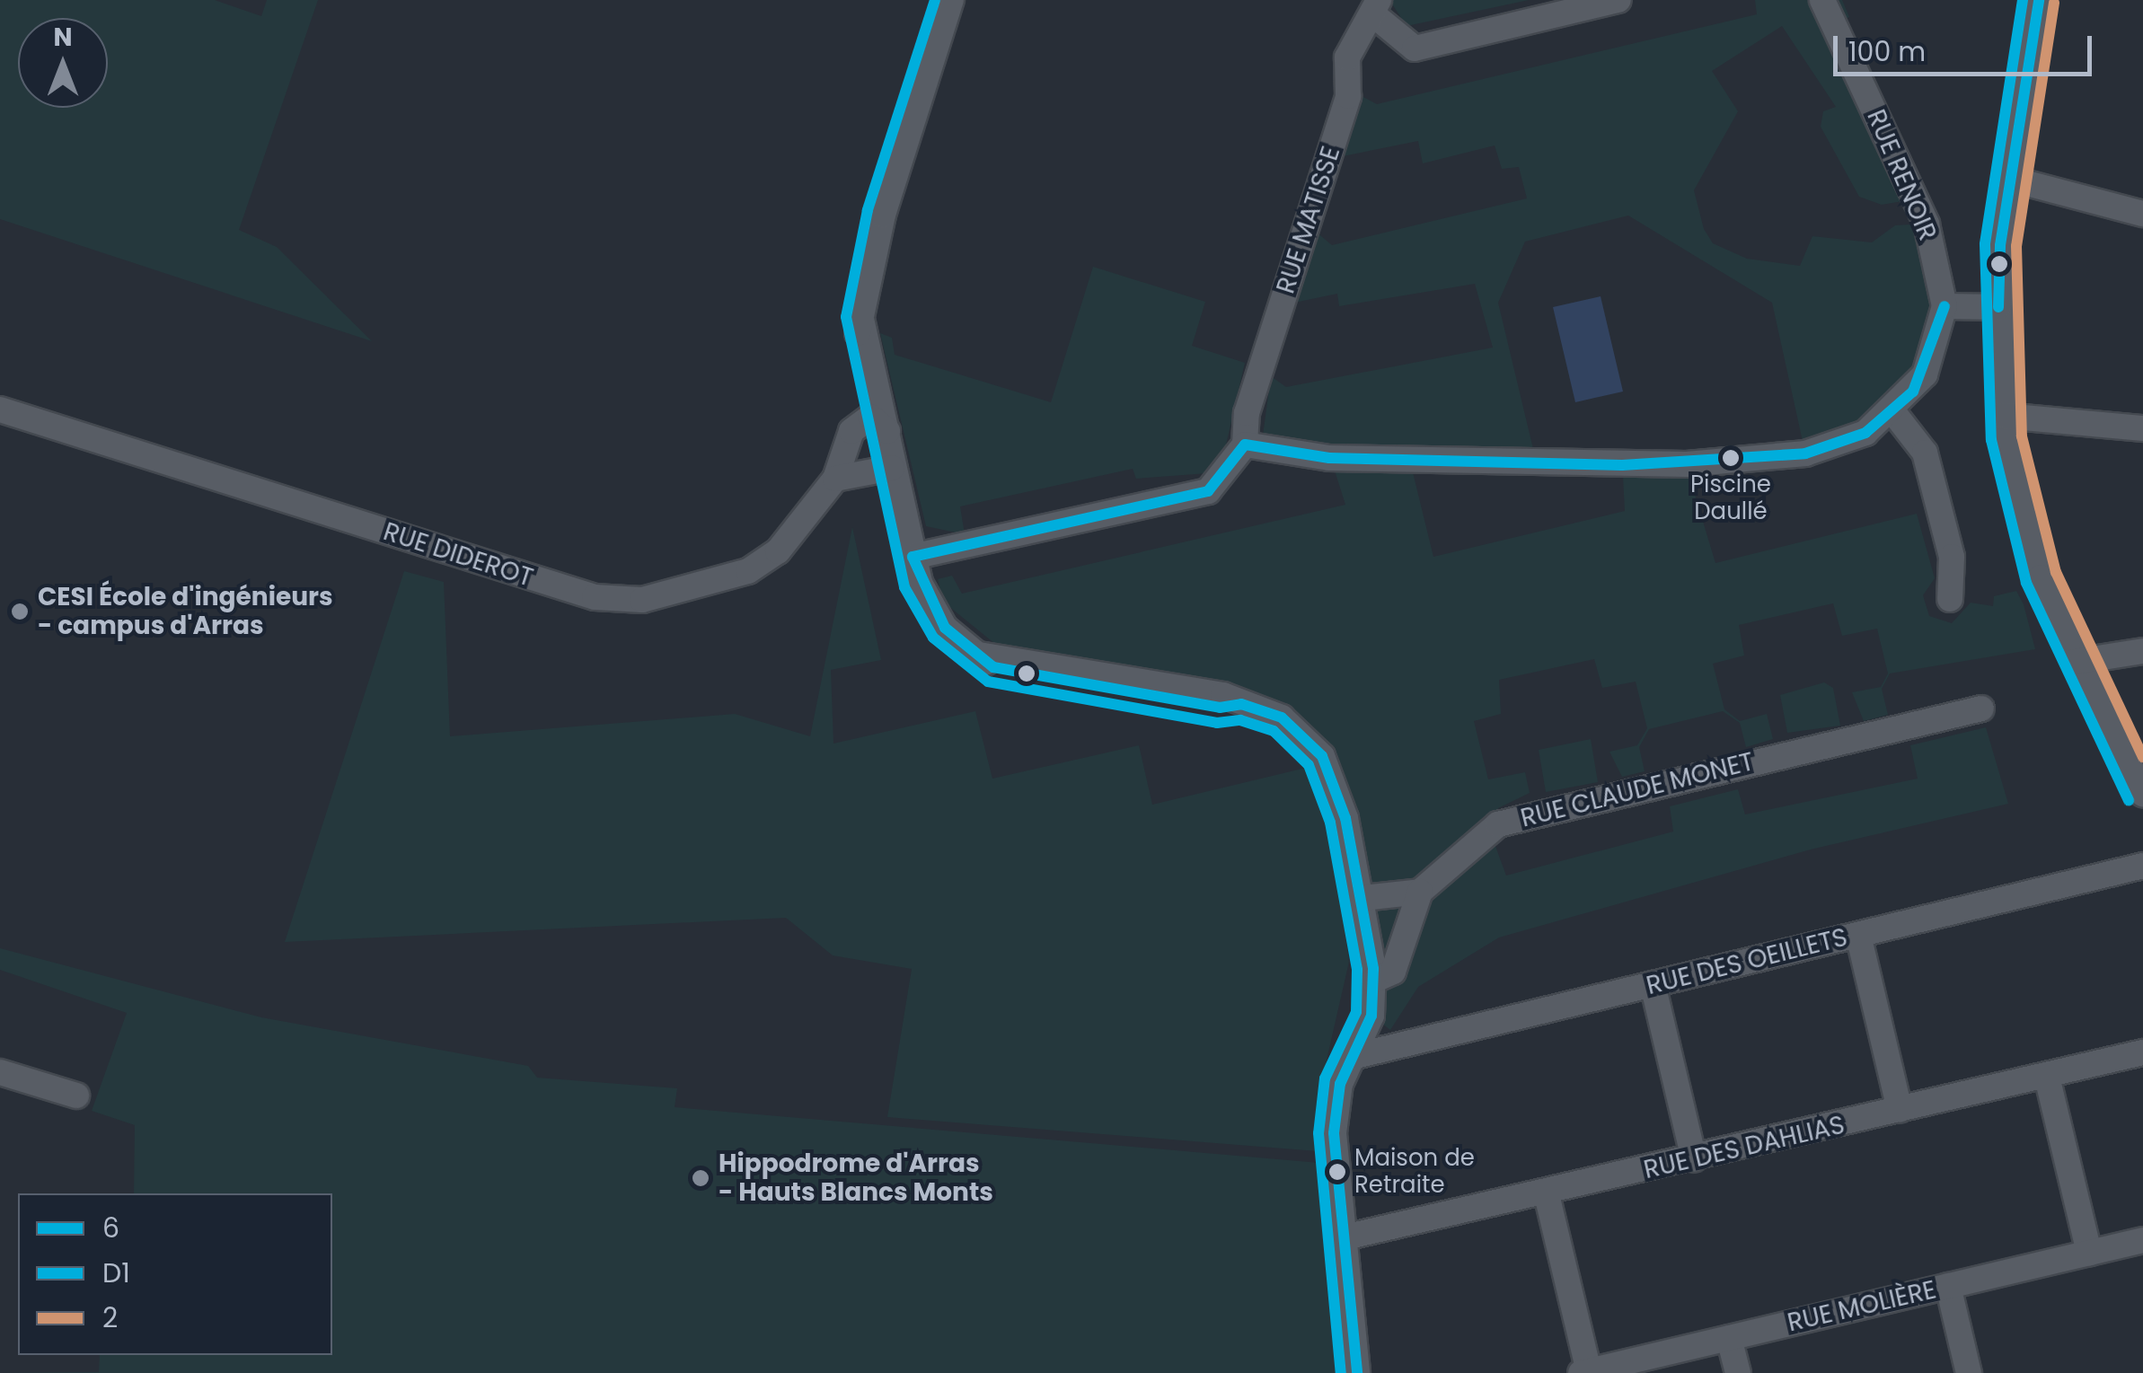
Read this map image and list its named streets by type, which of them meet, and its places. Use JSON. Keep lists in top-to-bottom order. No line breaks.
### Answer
{"streets":{"street":["RUE RENOIR","RUE MATISSE","RUE DIDEROT","RUE CLAUDE MONET","RUE DES OEILLETS","RUE DES DAHLIAS","RUE MOLIÈRE"]},"places":["Piscine Daullé","CESI École d'ingénieurs - campus d'Arras","Maison de Retraite","Hippodrome d'Arras - Hauts Blancs Monts"],"lines":["transit line 6","transit line D1","transit line 2"],"legend":["6","D1","2"],"scale_bar":"100 m","north":"top"}
